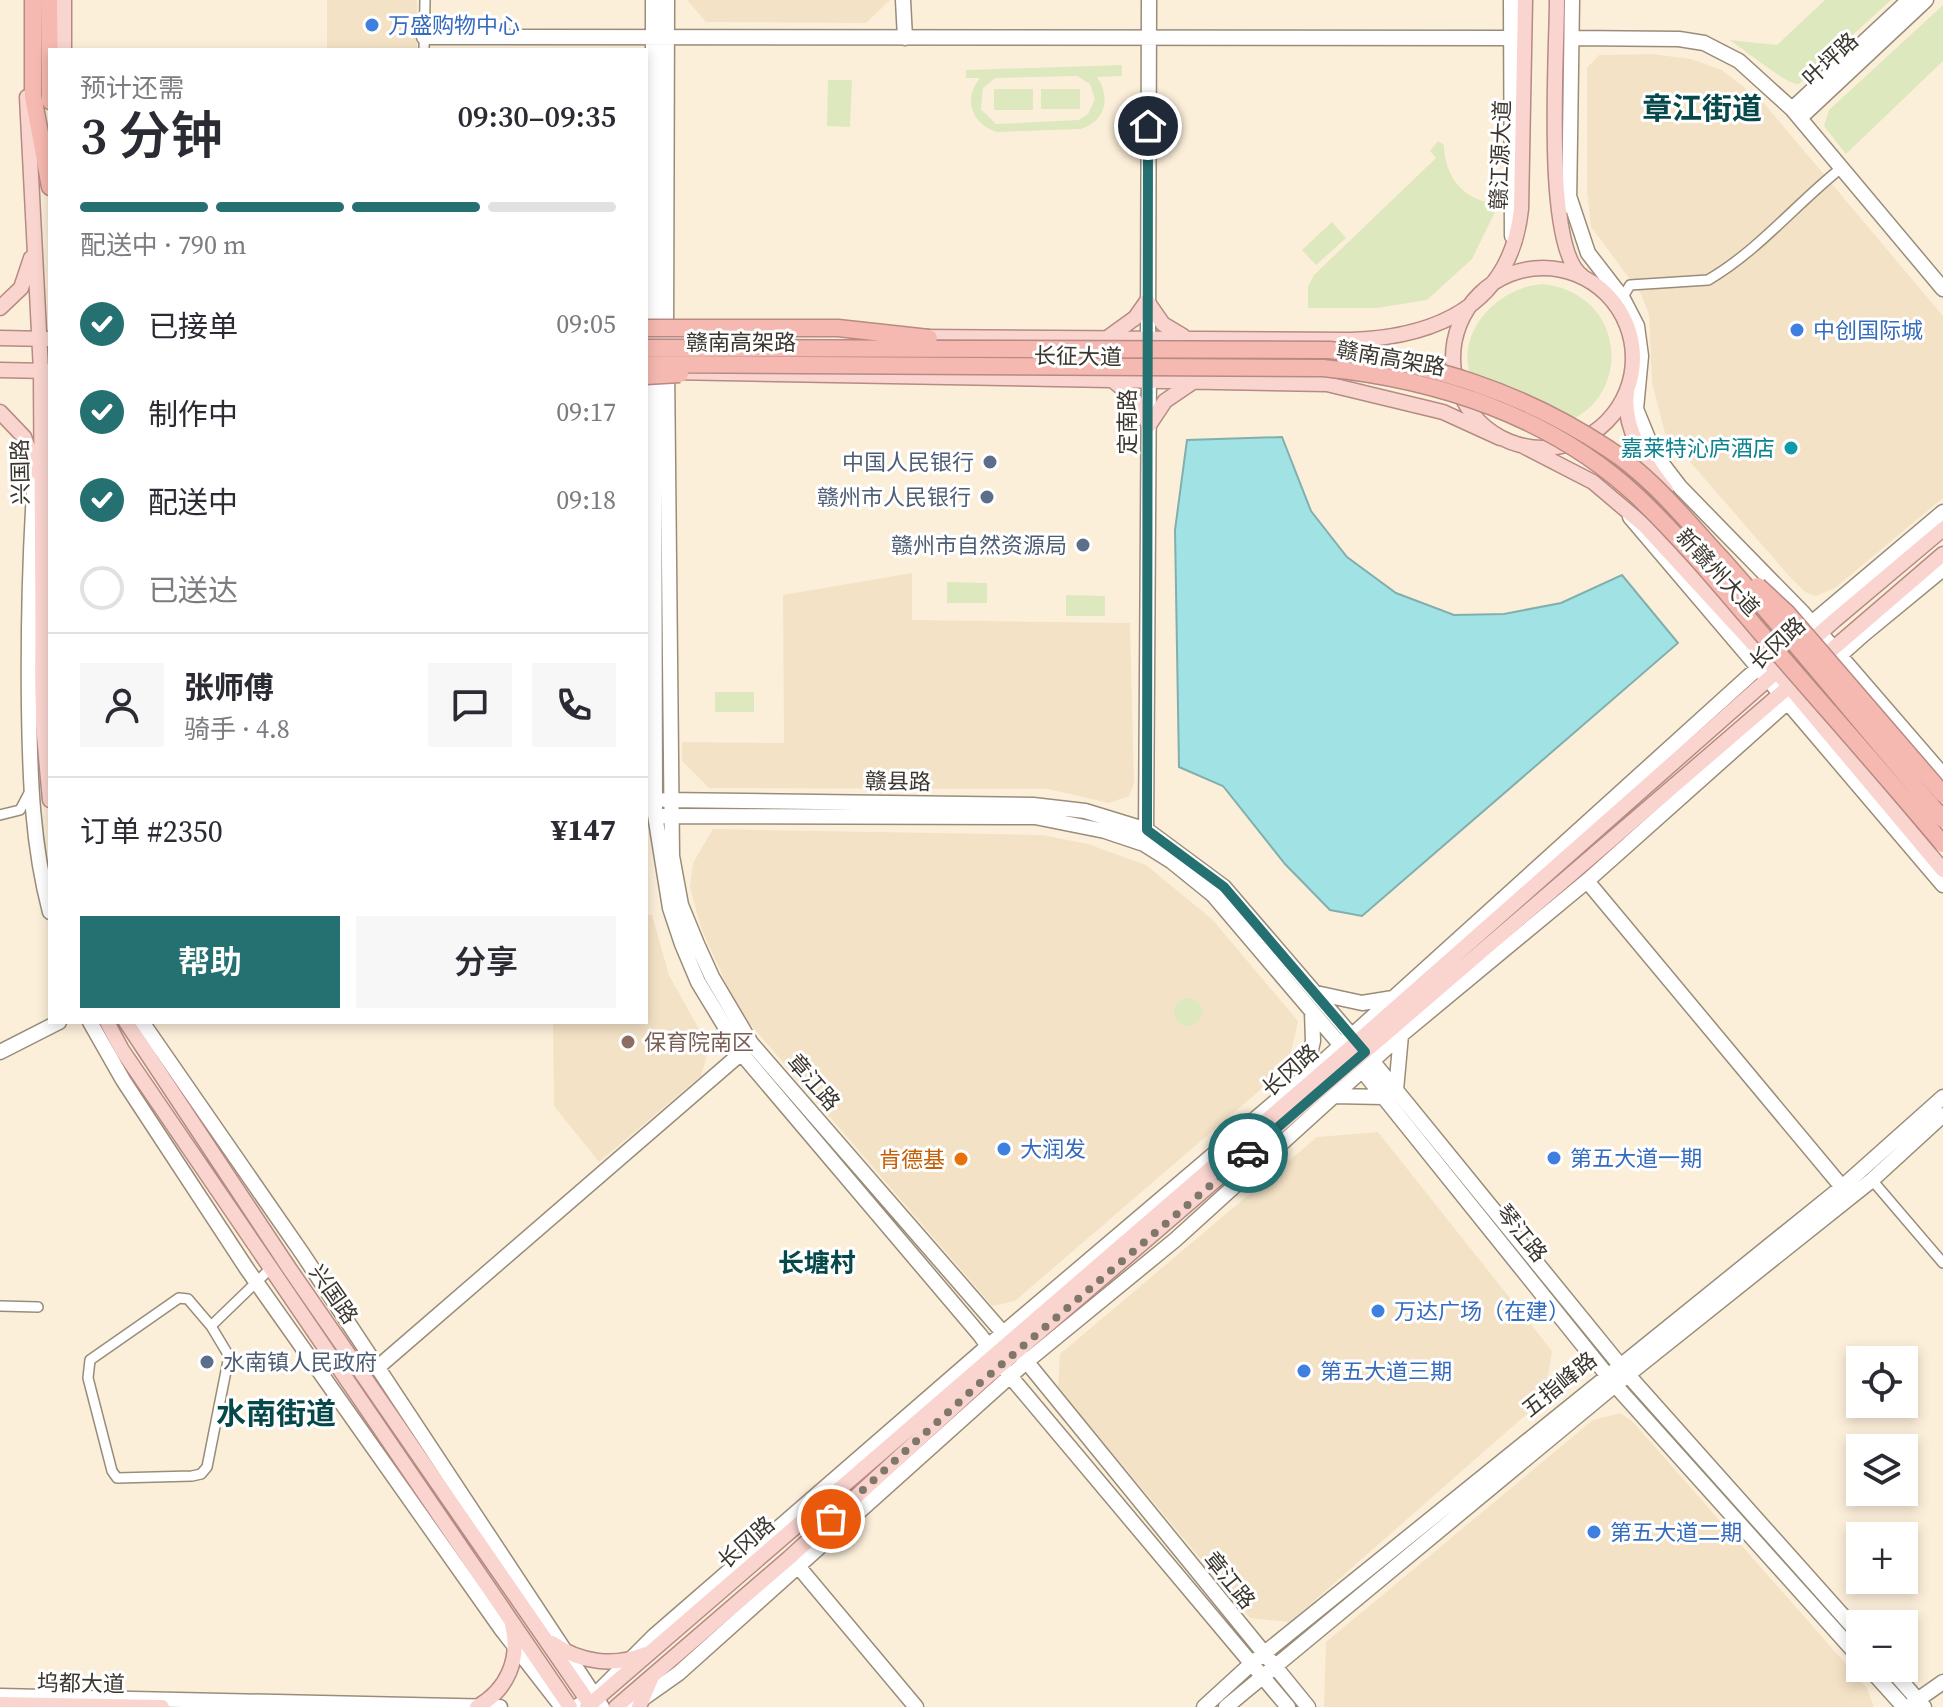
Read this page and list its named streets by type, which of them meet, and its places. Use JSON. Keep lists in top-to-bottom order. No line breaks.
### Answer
{"streets":{"highway":["赣南高架路"],"main road":["赣江源大道","长征大道","兴国路","新赣州大道","长冈路","坞都大道"],"street":["叶坪路","定南路","赣县路","章江路","琴江路","五指峰路"]},"crossings":[["赣江源大道","长征大道"],["赣江源大道","新赣州大道"],["赣南高架路","长征大道"],["赣南高架路","新赣州大道"],["赣南高架路","章江路"],["长征大道","定南路"],["长征大道","新赣州大道"],["长征大道","章江路"],["定南路","赣县路"],["定南路","琴江路"],["兴国路","长冈路"],["新赣州大道","长冈路"],["长冈路","章江路"],["长冈路","琴江路"],["赣县路","章江路"],["赣县路","琴江路"],["章江路","五指峰路"],["琴江路","五指峰路"]],"districts":["章江街道","长塘村","水南街道"],"places":["万盛购物中心","中创国际城","嘉莱特沁庐酒店","中国人民银行","赣州市人民银行","赣州市自然资源局","保育院南区","大润发","第五大道一期","肯德基","万达广场（在建）","水南镇人民政府","第五大道三期","第五大道二期"],"page":{"heading":["3 分钟","预计还需","09:30–09:35"],"panel":["张师傅","骑手 · 4.8","订单 #2350","¥147"],"bar":"配送中 · 790 m","list":[["已接单","09:05"],["制作中","09:17"],["配送中","09:18"],"已送达"],"buttons":["帮助","分享"],"map_buttons":["+","−"]}}
